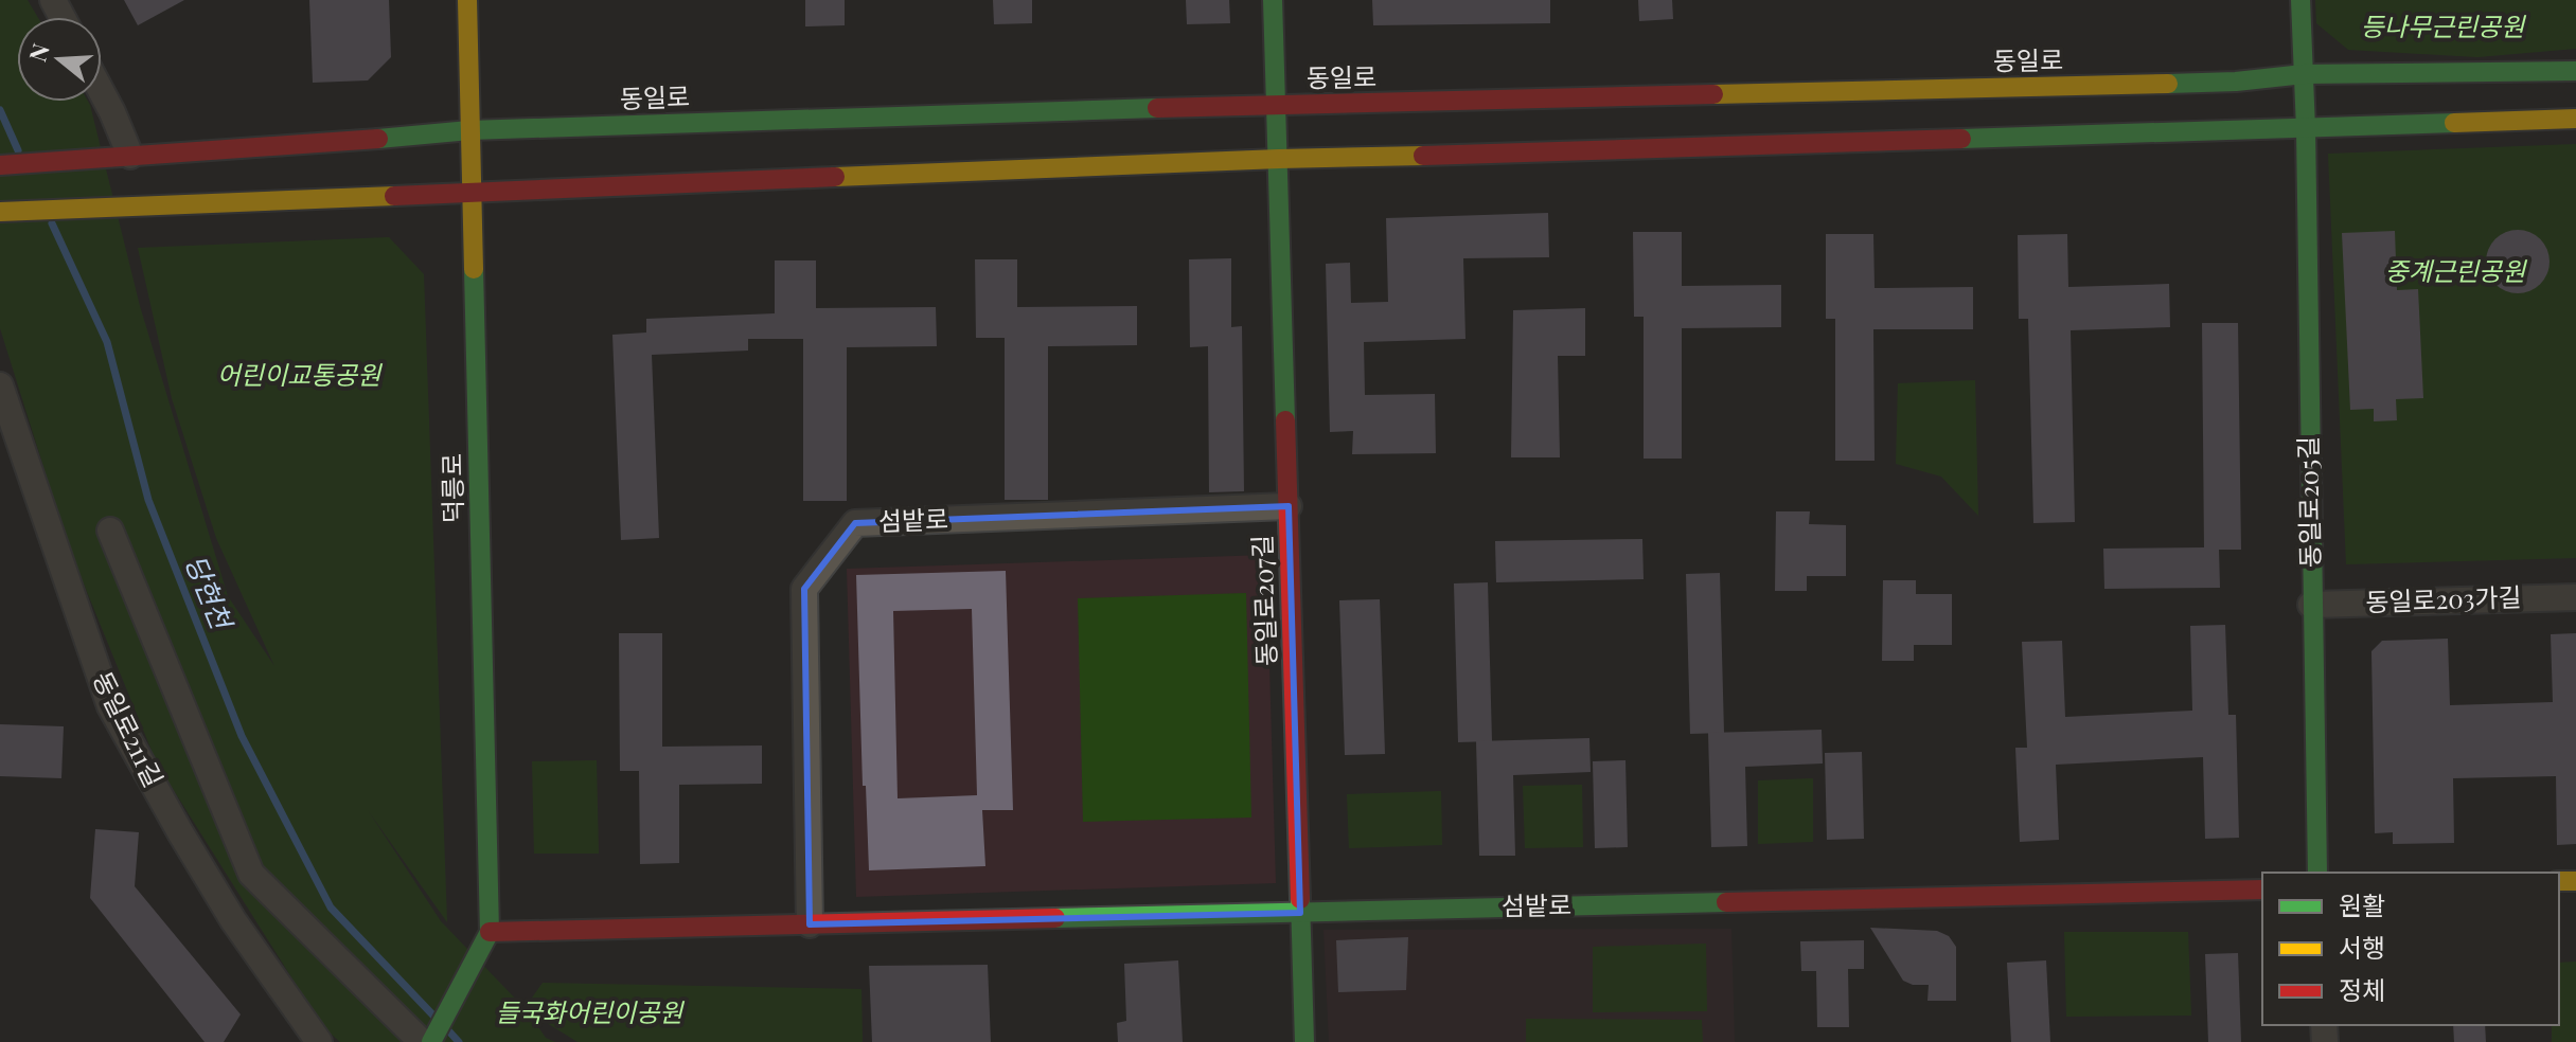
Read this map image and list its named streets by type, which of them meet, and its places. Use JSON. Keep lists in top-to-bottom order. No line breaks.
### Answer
{"streets":{"main road":["동일로","덕릉로","동일로205길","섬밭로","동일로207길"],"street":["동일로203가길","동일로211길"]},"crossings":[["동일로","덕릉로"],["동일로","동일로205길"],["동일로","동일로207길"],["덕릉로","섬밭로"],["동일로205길","동일로203가길"],["섬밭로","동일로207길"]],"water":["당현천"],"parks":["등나무근린공원","중계근린공원","어린이교통공원","들국화어린이공원"],"legend":["원활","서행","정체"],"north":"left"}
